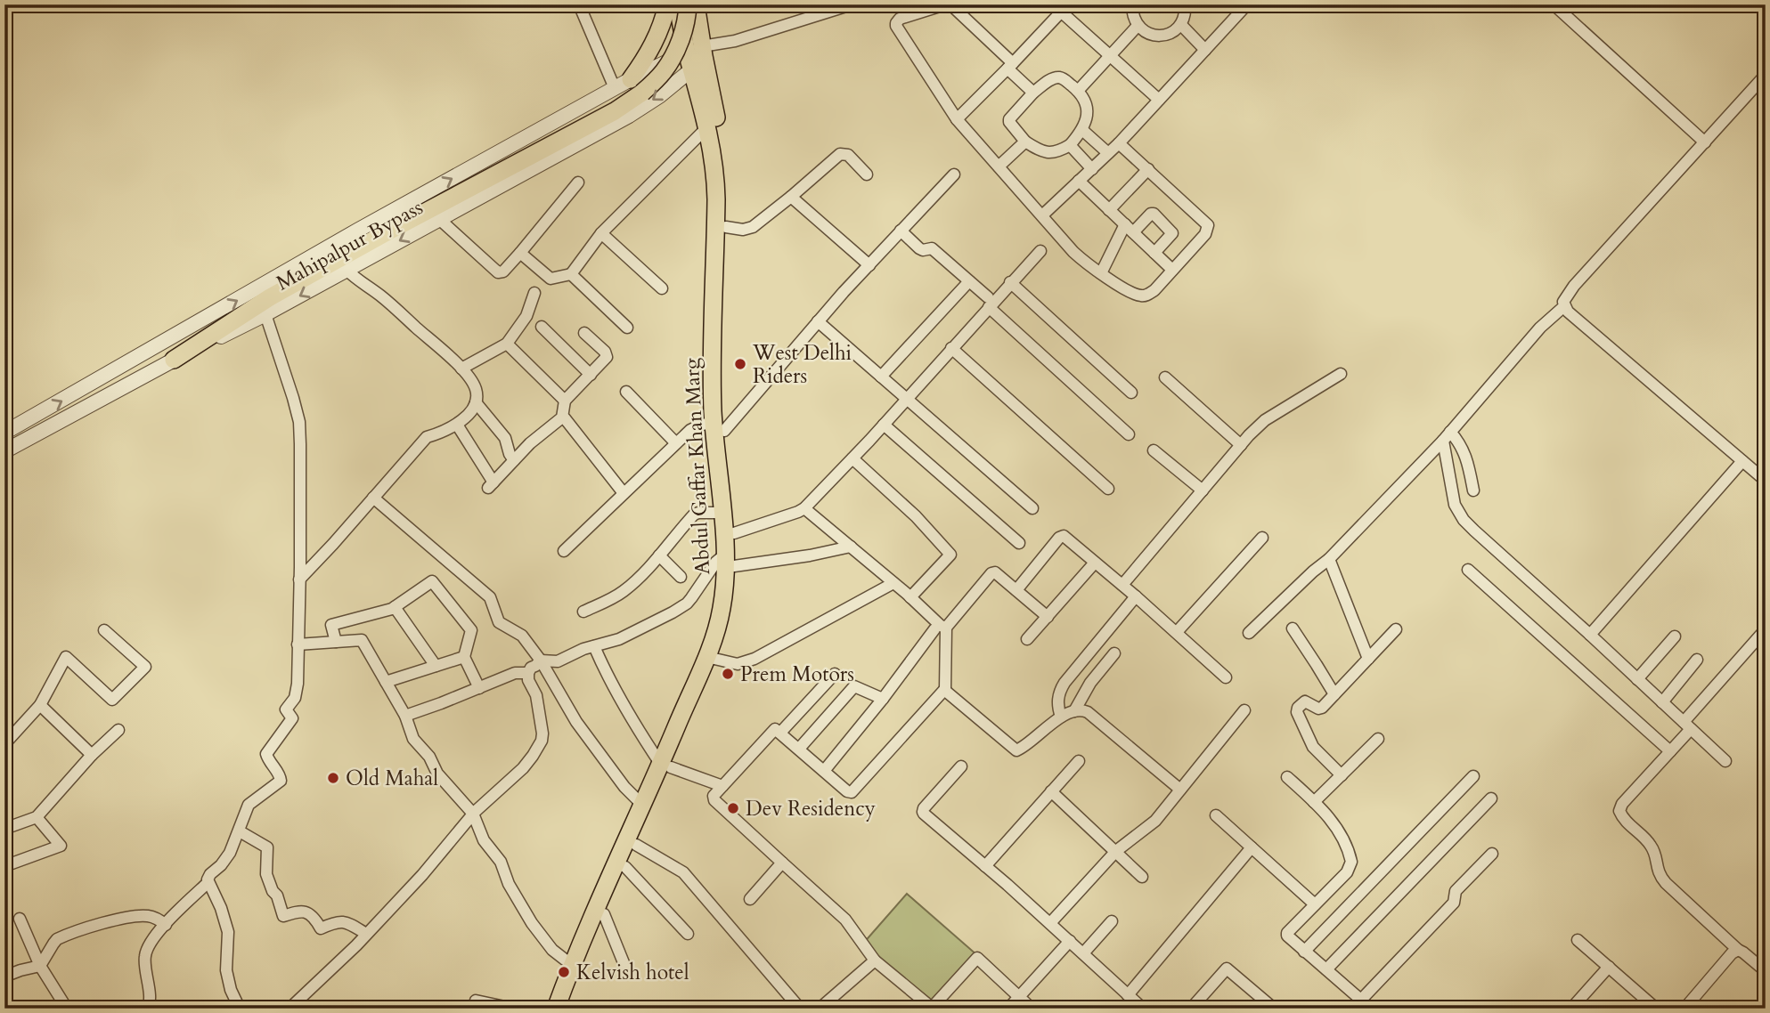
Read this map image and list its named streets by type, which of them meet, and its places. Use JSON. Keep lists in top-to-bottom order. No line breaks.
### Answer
{"streets":{"main road":["Abdul Gaffar Khan Marg"],"street":["Mahipalpur Bypass"]},"crossings":[["Mahipalpur Bypass","Abdul Gaffar Khan Marg"]],"places":["West Delhi Riders","Prem Motors","Old Mahal","Dev Residency","Kelvish hotel"]}
